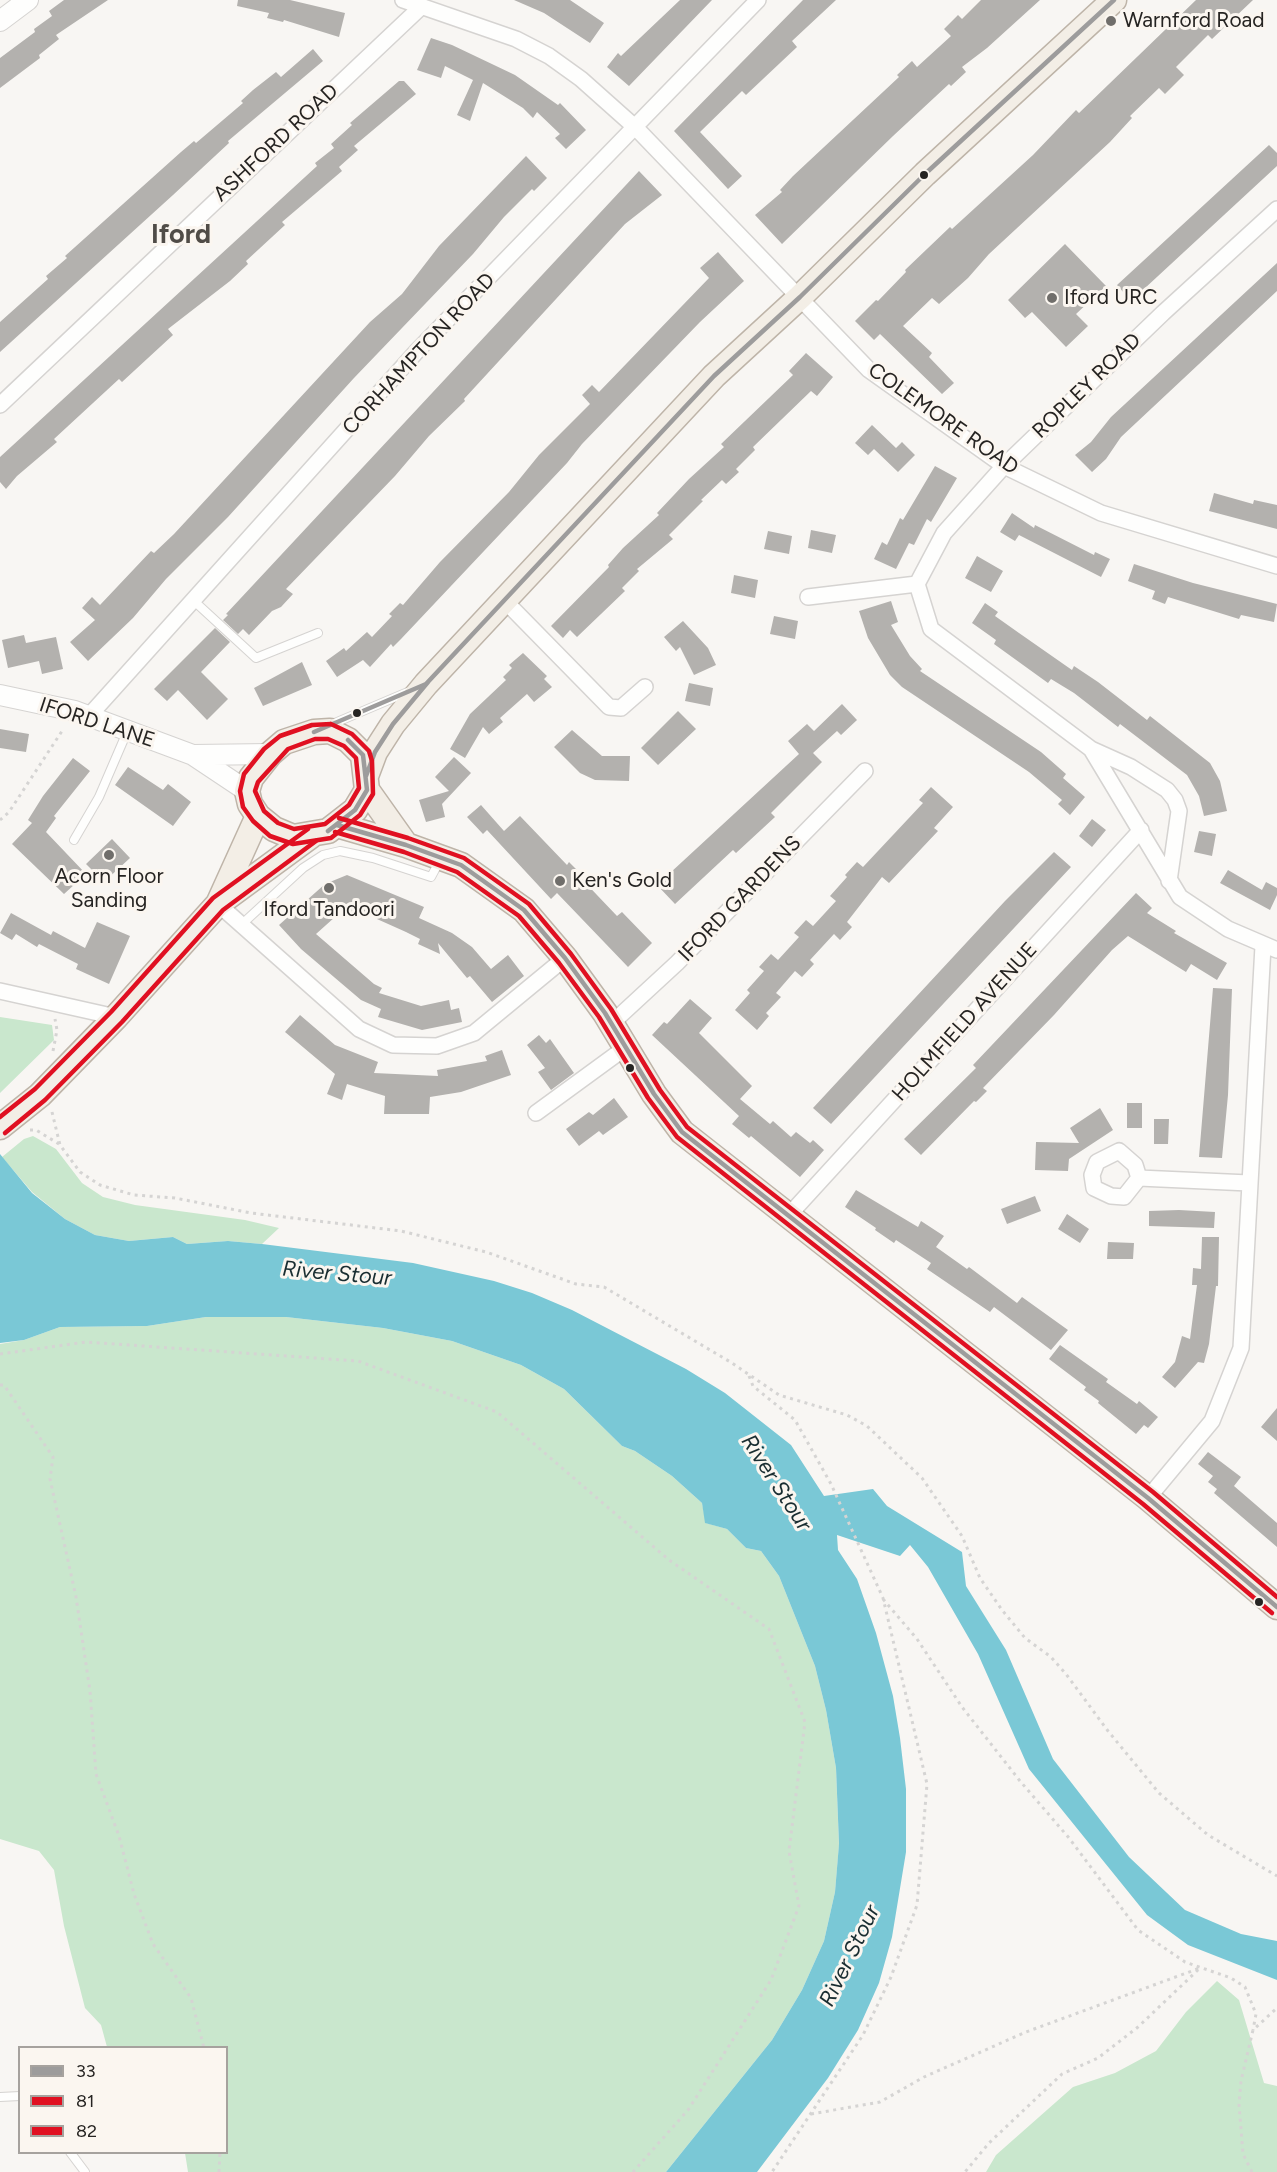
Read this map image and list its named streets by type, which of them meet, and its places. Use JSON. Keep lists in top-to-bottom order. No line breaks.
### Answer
{"streets":{"street":["ASHFORD ROAD","CORHAMPTON ROAD","ROPLEY ROAD","COLEMORE ROAD","IFORD LANE","IFORD GARDENS","HOLMFIELD AVENUE"]},"crossings":[["ASHFORD ROAD","COLEMORE ROAD"],["CORHAMPTON ROAD","COLEMORE ROAD"],["CORHAMPTON ROAD","IFORD LANE"],["ROPLEY ROAD","COLEMORE ROAD"]],"districts":["Iford"],"water":["River Stour"],"places":["Warnford Road","Iford URC","Acorn Floor Sanding","Ken's Gold","Iford Tandoori"],"lines":["transit line 33","transit line 82","transit line 81"],"legend":["33","81","82"]}
